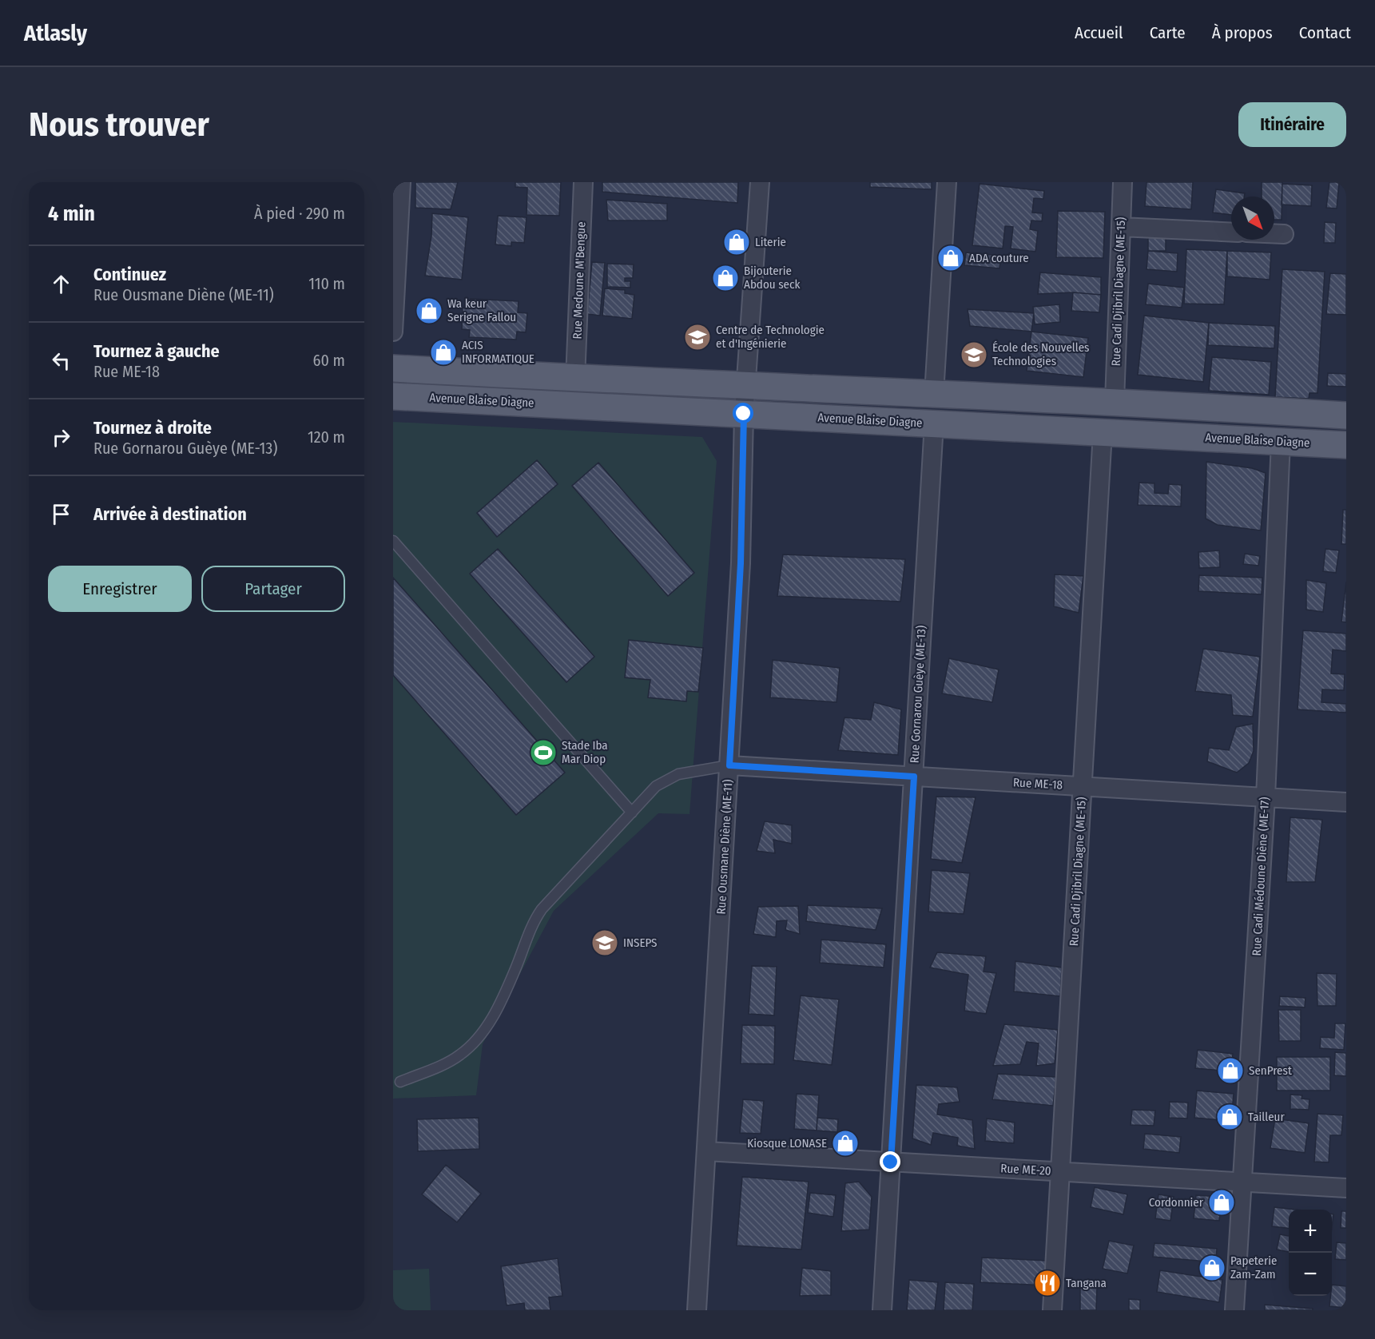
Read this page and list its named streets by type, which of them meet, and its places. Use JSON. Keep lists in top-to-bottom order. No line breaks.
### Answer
{"streets":{"main road":["Avenue Blaise Diagne"],"street":["Rue Medoune M'Bengue","Rue Cadi Djibril Diagne (ME-15)","Rue Gornarou Guèye (ME-13)","Rue ME-18","Rue Ousmane Diène (ME-11)","Rue Cadi Médoune Diène (ME-17)","Rue ME-20"]},"crossings":[["Rue Cadi Djibril Diagne (ME-15)","Avenue Blaise Diagne"],["Rue Cadi Djibril Diagne (ME-15)","Rue ME-18"],["Rue Cadi Djibril Diagne (ME-15)","Rue ME-20"],["Avenue Blaise Diagne","Rue Gornarou Guèye (ME-13)"],["Avenue Blaise Diagne","Rue Ousmane Diène (ME-11)"],["Avenue Blaise Diagne","Rue Cadi Médoune Diène (ME-17)"],["Rue Gornarou Guèye (ME-13)","Rue ME-18"],["Rue Gornarou Guèye (ME-13)","Rue ME-20"],["Rue ME-18","Rue Ousmane Diène (ME-11)"],["Rue ME-18","Rue Cadi Médoune Diène (ME-17)"],["Rue Ousmane Diène (ME-11)","Rue ME-20"],["Rue Cadi Médoune Diène (ME-17)","Rue ME-20"]],"places":{"shop":["Literie","ADA couture","Bijouterie Abdou seck","Wa keur Serigne Fallou","ACIS INFORMATIQUE","SenPrest","Tailleur","Kiosque LONASE","Cordonnier","Papeterie Zam-Zam"],"school or university":["Centre de Technologie et d'Ingénierie","École des Nouvelles Technologies","INSEPS"],"sports":["Stade Iba Mar Diop"],"restaurant":["Tangana"]},"north":"bottom right","page":{"header":"Atlasly","nav":["Accueil","Carte","À propos","Contact"],"buttons":["Itinéraire",["Enregistrer","Partager"]],"title":"Nous trouver","heading":["4 min","À pied · 290 m"],"list":[["Continuez","Rue Ousmane Diène (ME-11)","110 m"],["Tournez à gauche","Rue ME-18","60 m"],["Tournez à droite","Rue Gornarou Guèye (ME-13)","120 m"],"Arrivée à destination"],"map_buttons":["+","−"]}}
